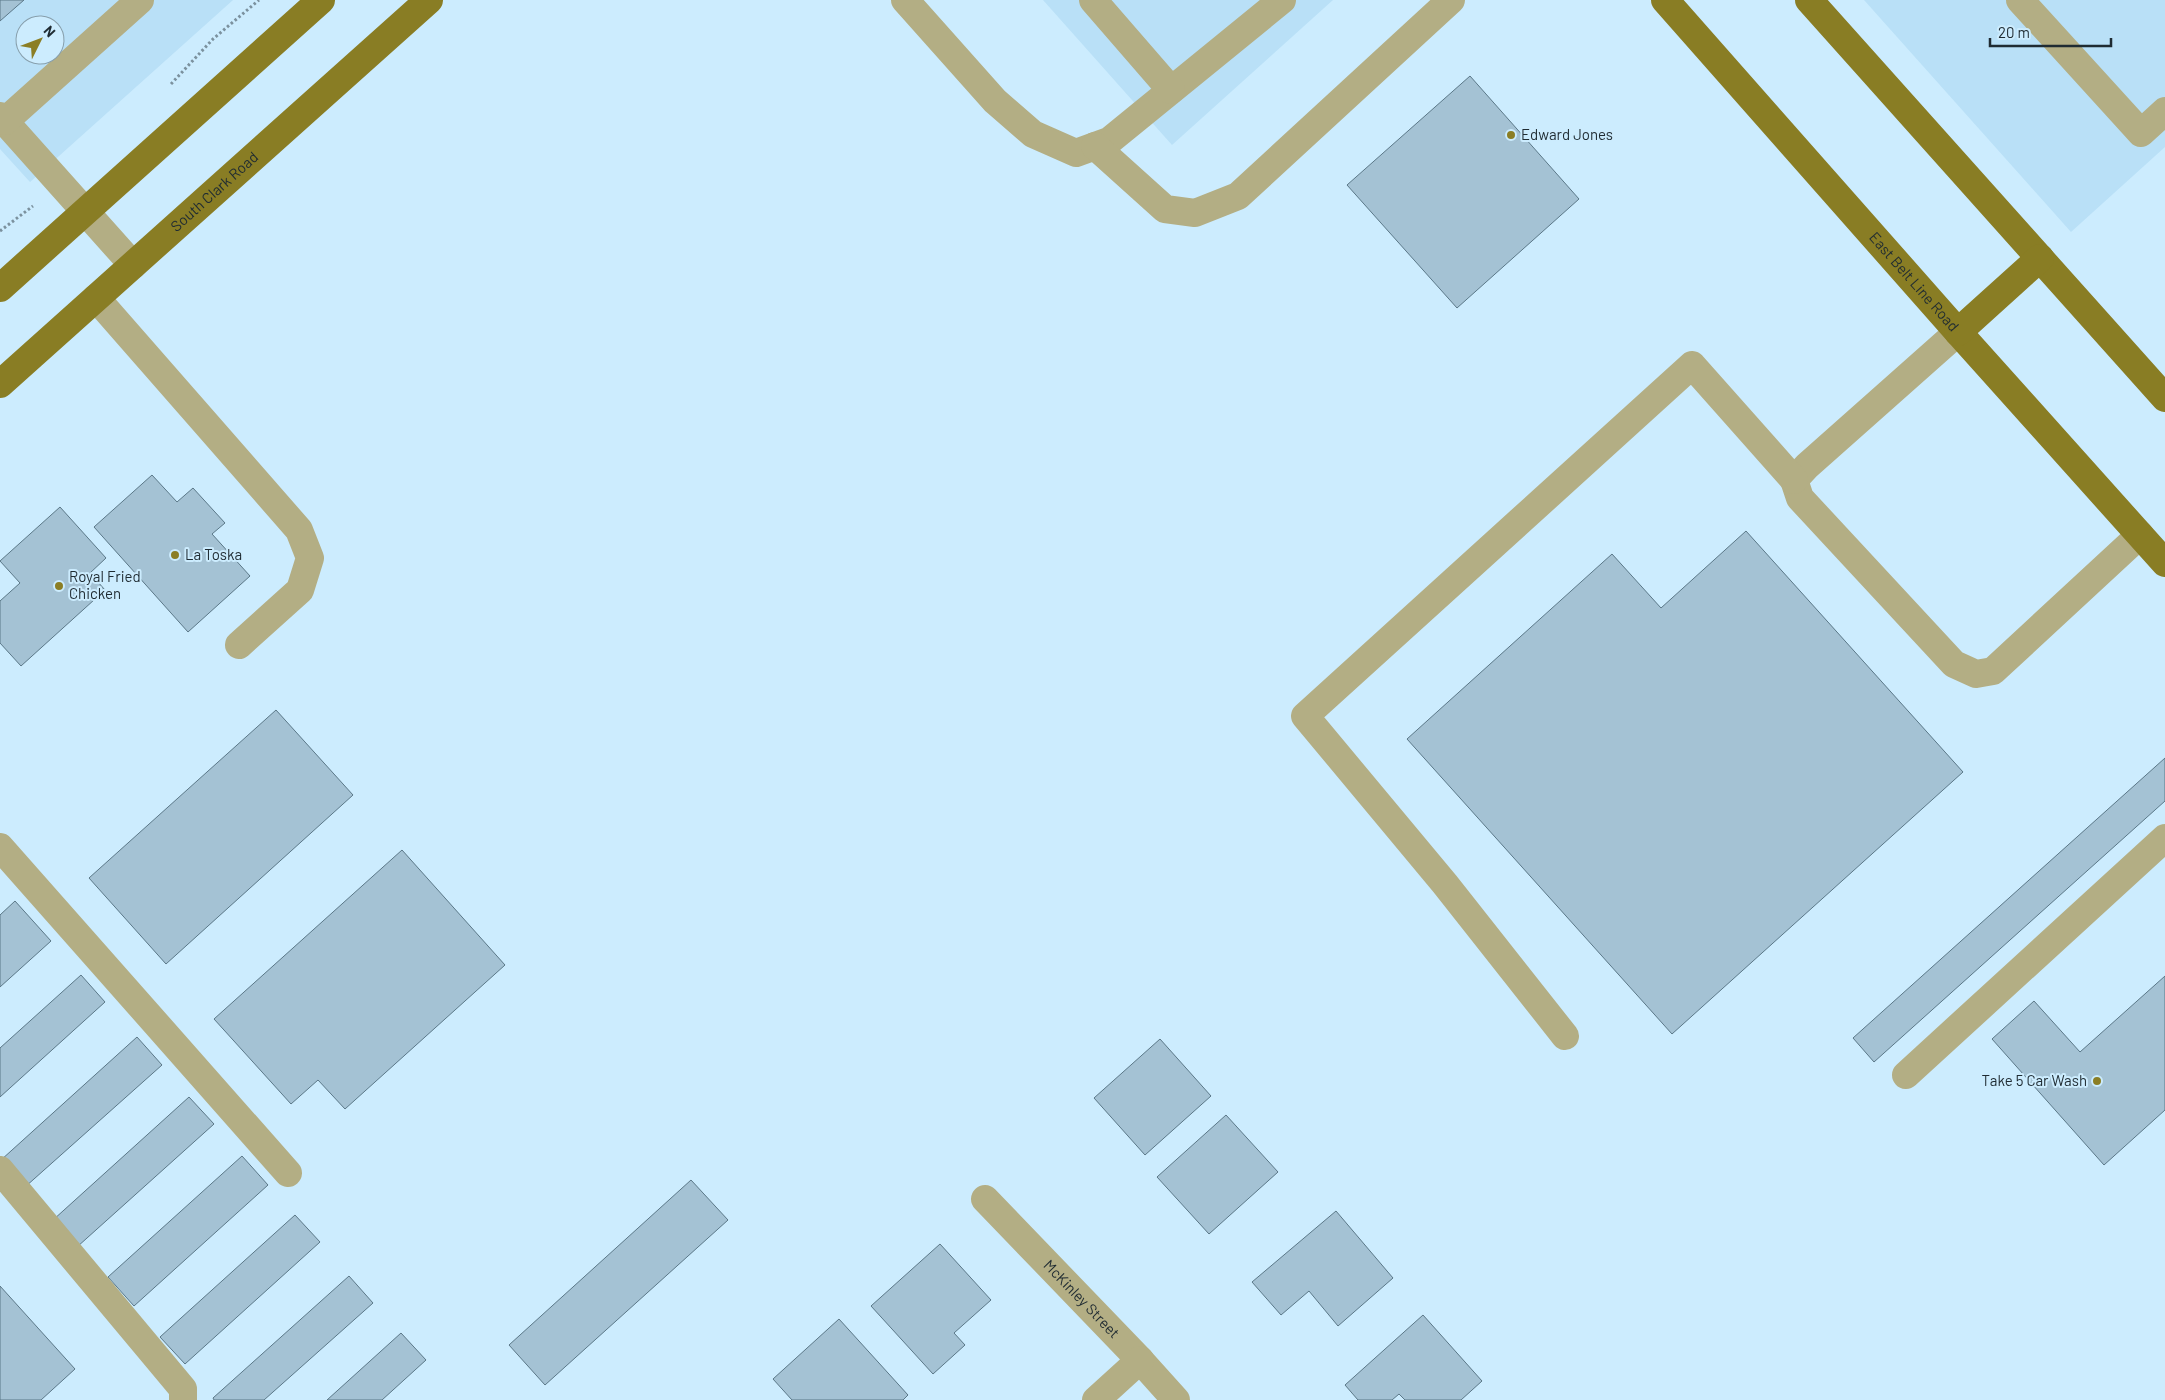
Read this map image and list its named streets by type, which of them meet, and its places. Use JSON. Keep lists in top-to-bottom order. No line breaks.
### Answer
{"streets":{"main road":["South Clark Road","East Belt Line Road"],"street":["McKinley Street"]},"places":["Edward Jones","La Toska","Royal Fried Chicken","Take 5 Car Wash"],"scale_bar":"20 m","north":"top right"}
